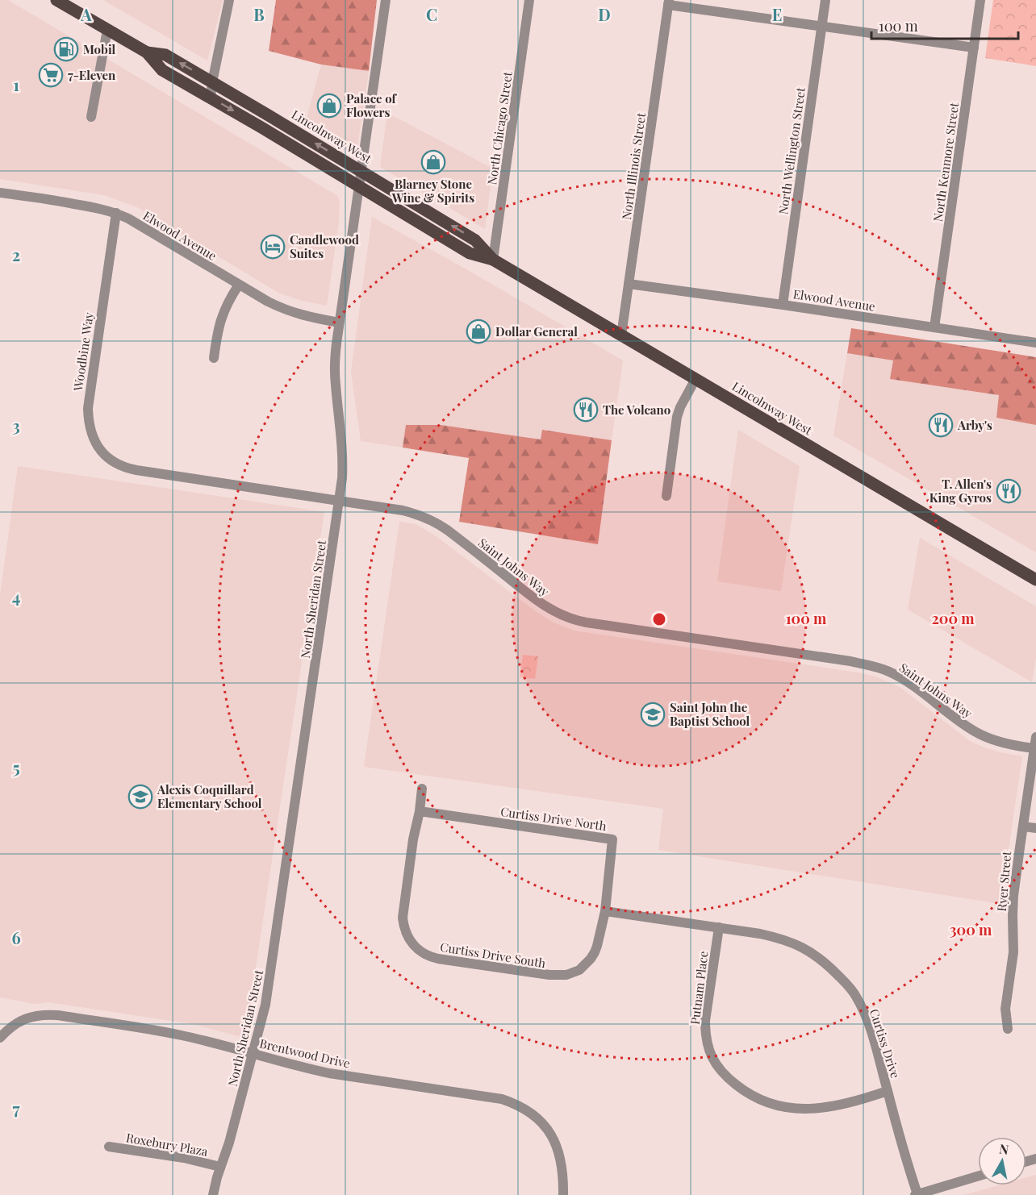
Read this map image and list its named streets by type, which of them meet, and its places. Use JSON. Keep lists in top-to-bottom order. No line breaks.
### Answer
{"streets":{"main road":["Lincolnway West"],"street":["North Chicago Street","North Wellington Street","North Kenmore Street","North Illinois Street","Elwood Avenue","Woodbine Way","Saint Johns Way","North Sheridan Street","Curtiss Drive North","Ryer Street","Curtiss Drive South","Putnam Place","Curtiss Drive","Brentwood Drive","Roxebury Plaza"]},"crossings":[["North Chicago Street","Lincolnway West"],["Lincolnway West","North Illinois Street"],["Lincolnway West","North Sheridan Street"],["North Wellington Street","Elwood Avenue"],["North Kenmore Street","Elwood Avenue"],["North Illinois Street","Elwood Avenue"],["Elwood Avenue","Woodbine Way"],["Elwood Avenue","North Sheridan Street"],["Woodbine Way","Saint Johns Way"],["Saint Johns Way","North Sheridan Street"],["Saint Johns Way","Ryer Street"],["North Sheridan Street","Brentwood Drive"],["North Sheridan Street","Roxebury Plaza"],["Curtiss Drive North","Curtiss Drive South"],["Curtiss Drive North","Curtiss Drive"],["Curtiss Drive South","Curtiss Drive"],["Putnam Place","Curtiss Drive"]],"places":{"fuel station":["Mobil"],"supermarket":["7-Eleven"],"shop":["Palace of Flowers","Blarney Stone Wine & Spirits","Dollar General"],"hotel":["Candlewood Suites"],"restaurant":["The Volcano","Arby's","T. Allen's King Gyros"],"school or university":["Saint John the Baptist School","Alexis Coquillard Elementary School"]},"scale_bar":"100 m","north":"top","grid":{"columns":["A","B","C","D","E"],"rows":["1","2","3","4","5","6","7"]},"rings":["100 m","200 m","300 m"]}
